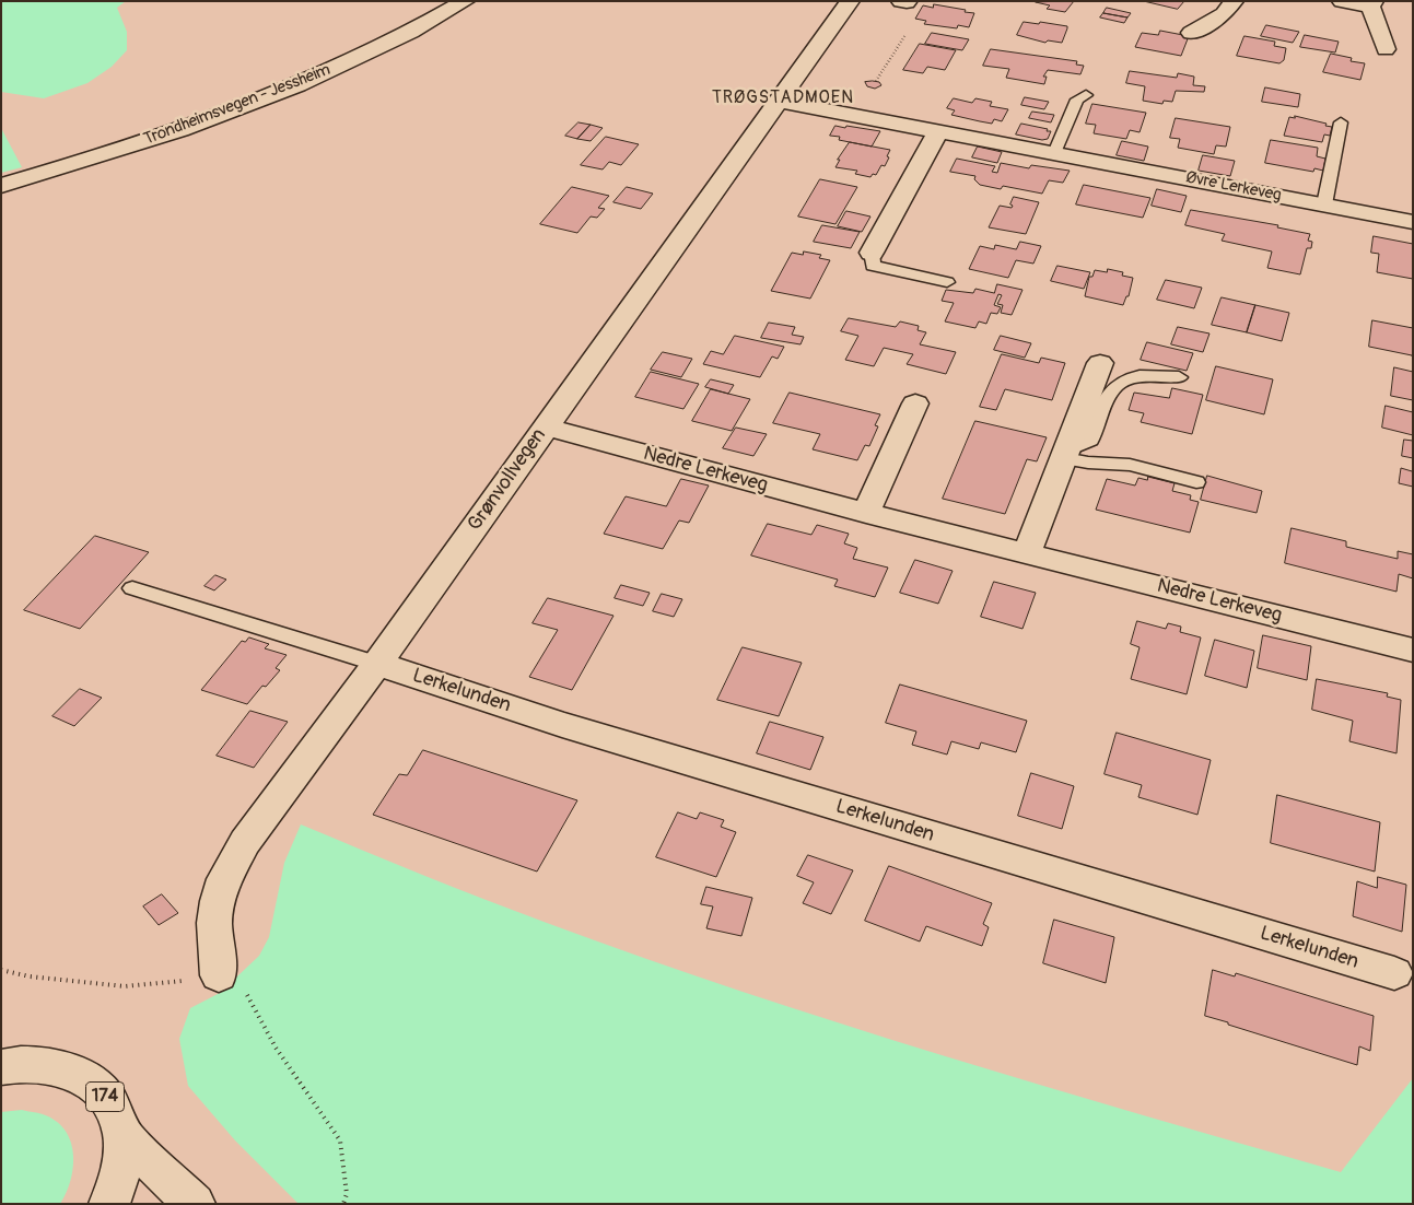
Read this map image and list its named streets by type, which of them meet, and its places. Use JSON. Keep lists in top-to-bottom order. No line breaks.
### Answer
{"streets":{"street":["Trondheimsvegen - Jessheim","Øvre Lerkeveg","Nedre Lerkeveg","Grønvollvegen","Lerkelunden","174"]},"crossings":[["Øvre Lerkeveg","Grønvollvegen"],["Nedre Lerkeveg","Grønvollvegen"],["Grønvollvegen","Lerkelunden"]],"districts":["TRØGSTADMOEN"]}
